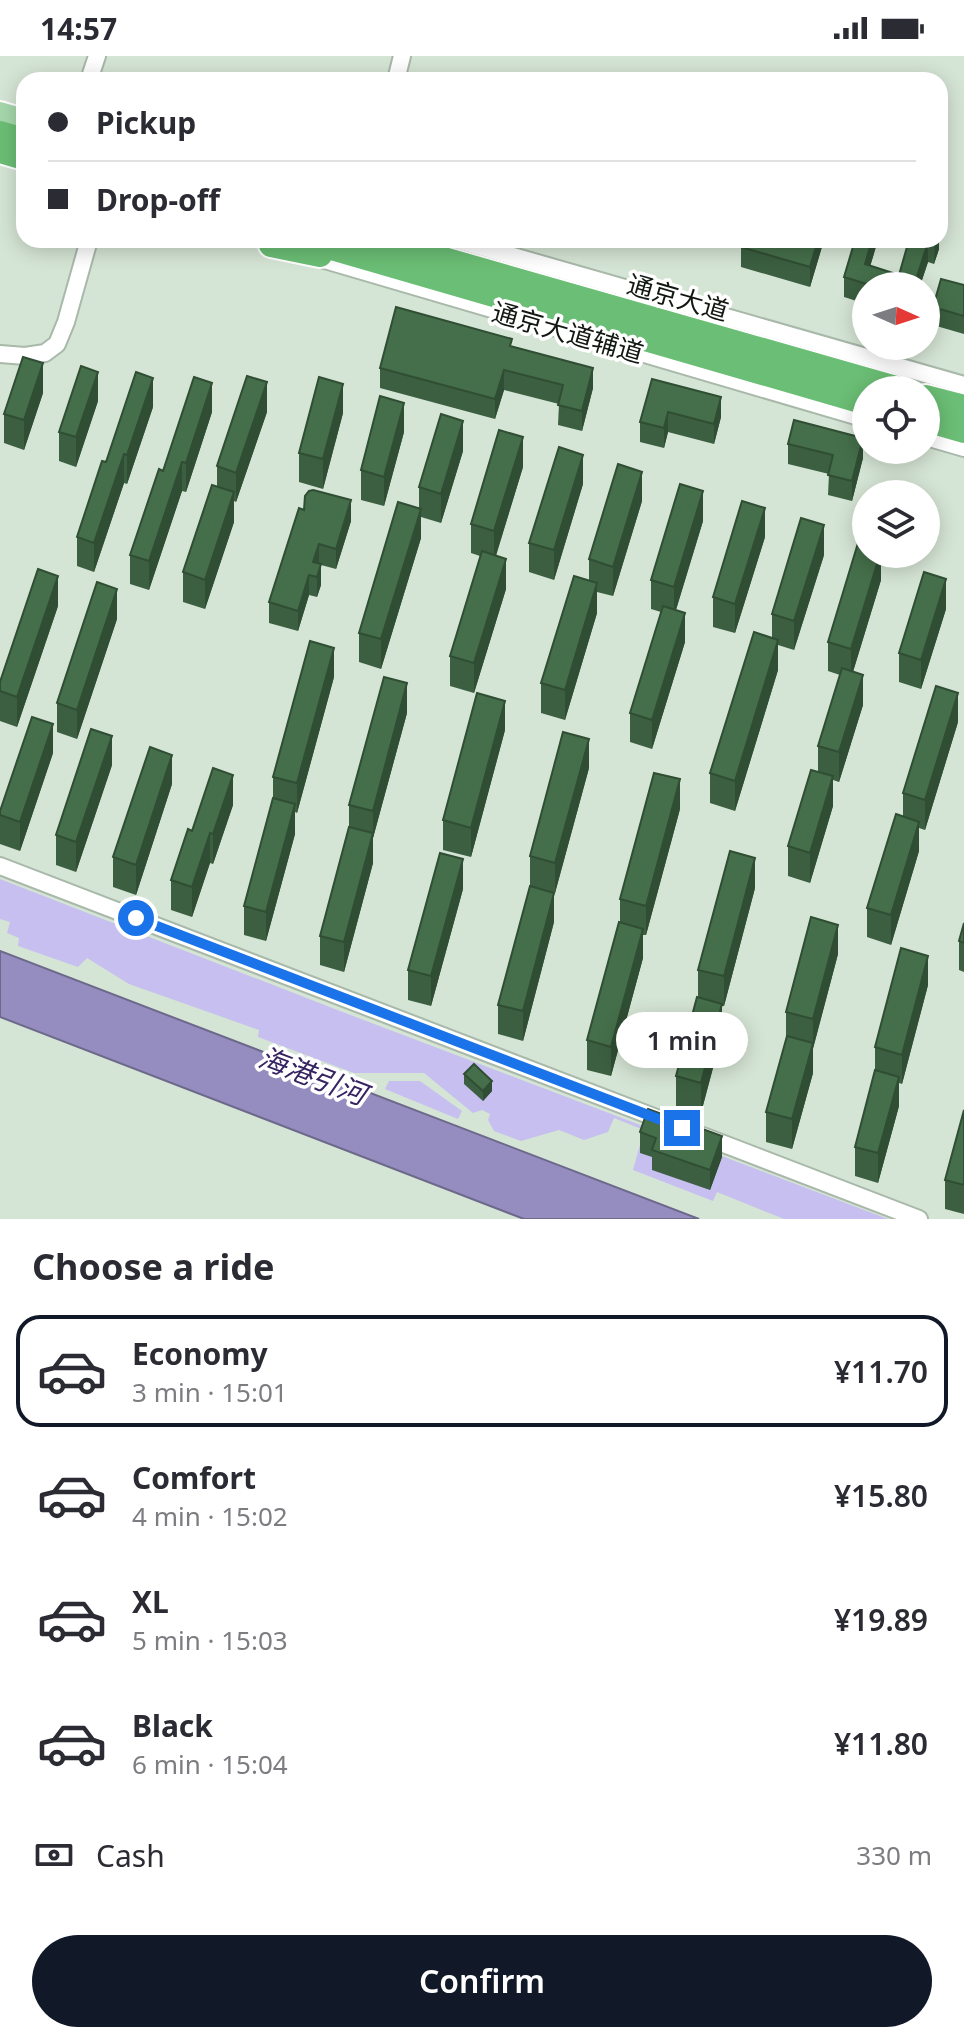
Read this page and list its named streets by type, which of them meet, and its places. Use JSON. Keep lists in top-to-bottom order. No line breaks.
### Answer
{"streets":{"highway":["通京大道"],"street":["通京大道辅道"]},"water":["海港引河"],"north":"right","page":{"status":"14:57","banner":["Pickup","Drop-off"],"bubble":"1 min","heading":"Choose a ride","list":[{"name":"Economy","note":"3 min · 15:01","value":"¥11.70"},{"name":"Comfort","note":"4 min · 15:02","value":"¥15.80"},{"name":"XL","note":"5 min · 15:03","value":"¥19.89"},{"name":"Black","note":"6 min · 15:04","value":"¥11.80"}],"pay":["Cash","330 m"],"buttons":"Confirm"}}
